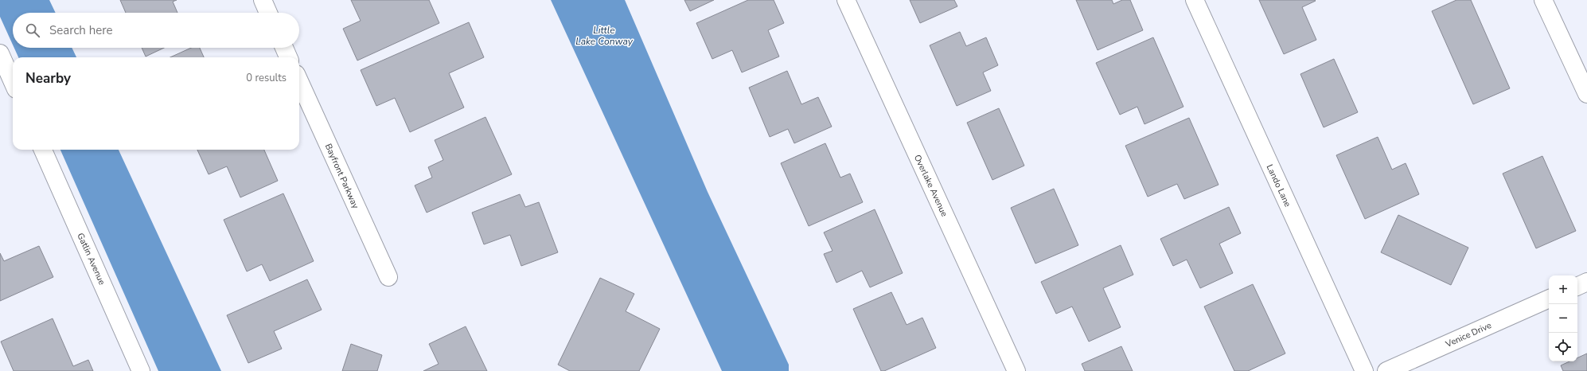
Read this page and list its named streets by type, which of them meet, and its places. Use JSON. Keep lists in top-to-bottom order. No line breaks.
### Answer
{"streets":{"street":["Bayfront Parkway","Overlake Avenue","Lando Lane","Gatlin Avenue","Venice Drive"]},"water":["Little Lake Conway"],"page":{"search":"Search here","heading":["Nearby","0 results"],"map_buttons":["+","−"]}}
